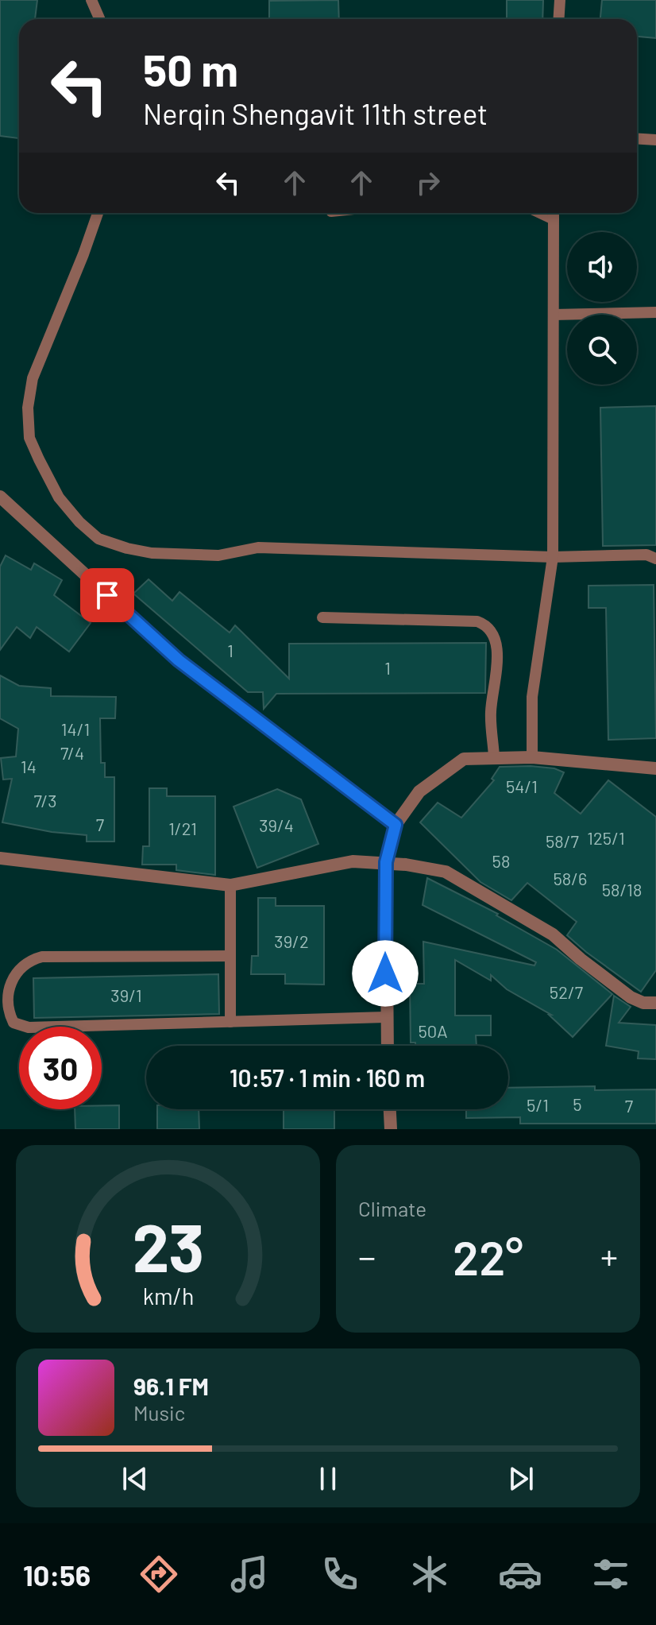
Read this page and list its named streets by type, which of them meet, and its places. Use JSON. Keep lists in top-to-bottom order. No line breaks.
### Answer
{"house_numbers":["1","1","14/1","7/4","14","54/1","7/3","7","39/4","1/21","125/1","58/7","58","58/6","58/18","39/2","52/7","39/1","50A","5","5/1","7"],"page":{"turn":["50 m","Nerqin Shengavit 11th street"],"limit":"30","trip":"10:57 · 1 min · 160 m","tile":"Climate","heat":["−","22°","+"],"song":["96.1 FM","Music"],"tabs":"10:56","gauge":["23","km/h"]}}
